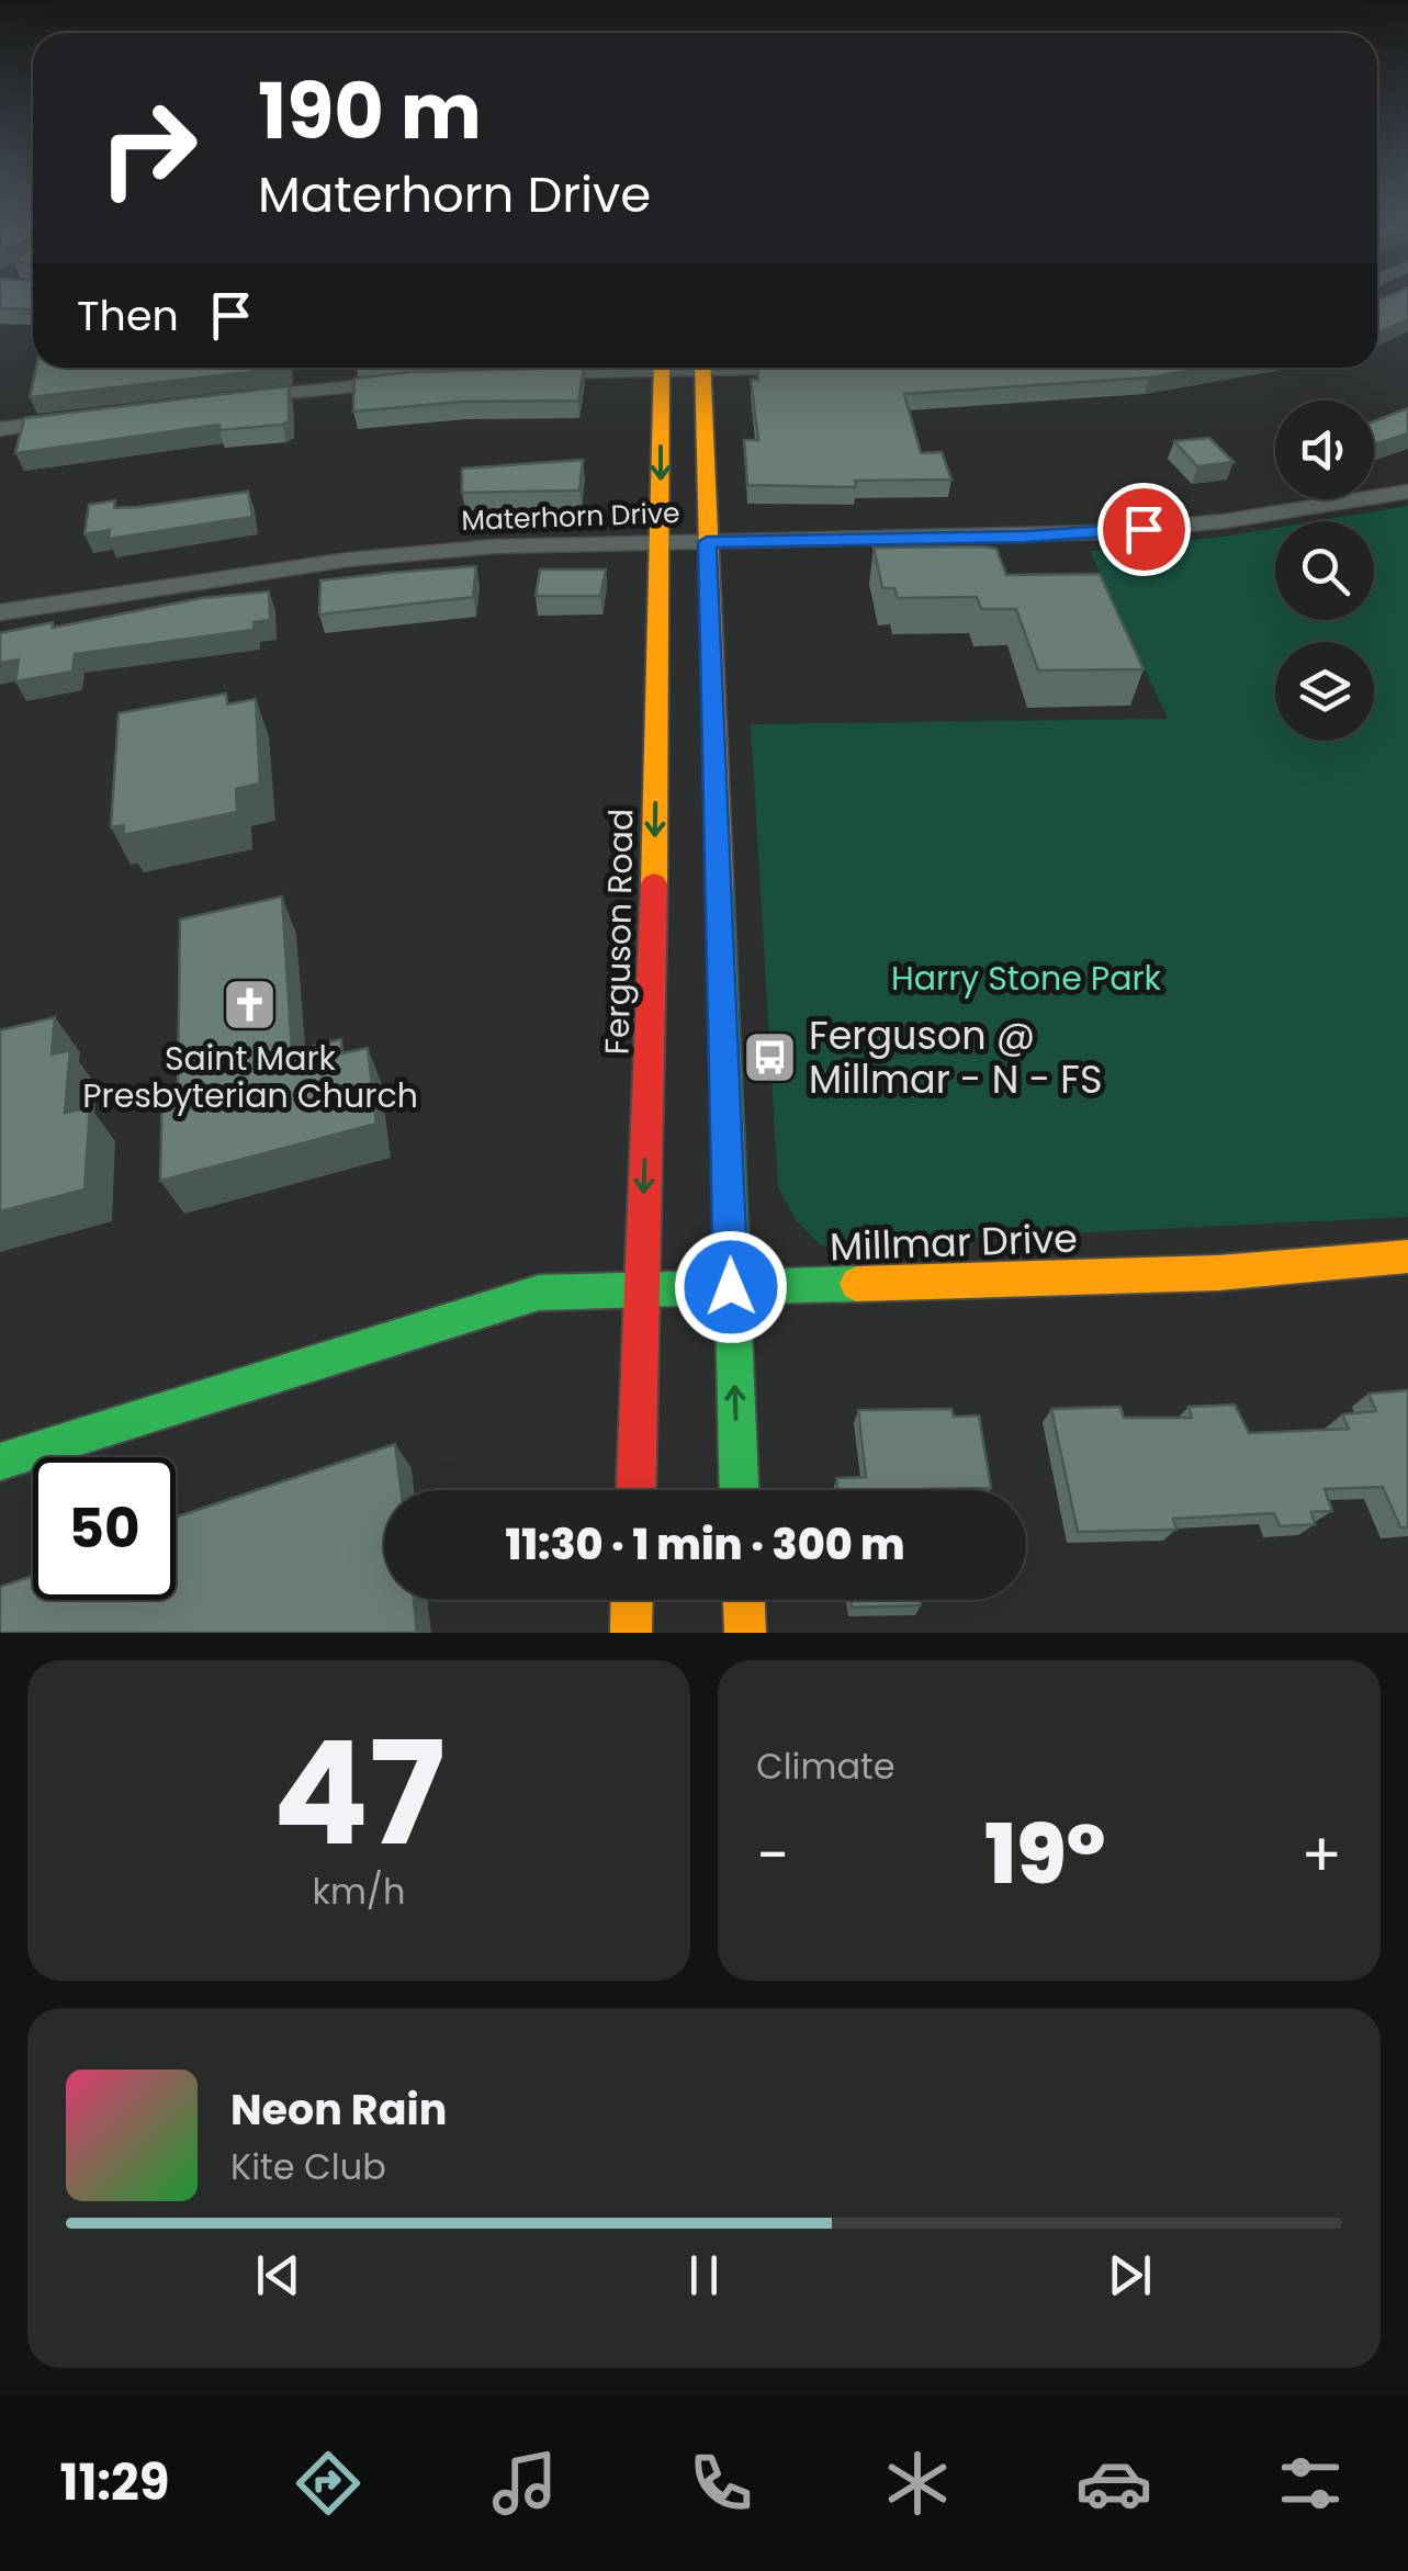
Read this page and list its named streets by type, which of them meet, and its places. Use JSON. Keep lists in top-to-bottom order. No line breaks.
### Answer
{"streets":{"main road":["Ferguson Road","Millmar Drive"],"street":["Materhorn Drive"]},"crossings":[["Materhorn Drive","Ferguson Road"],["Ferguson Road","Millmar Drive"]],"parks":["Harry Stone Park"],"places":{"church":["Saint Mark Presbyterian Church"],"bus stop":["Ferguson @ Millmar - N - FS"]},"page":{"turn":["190 m","Materhorn Drive"],"then":"Then","limit":"50","trip":"11:30 · 1 min · 300 m","tile":[["47","km/h"],"Climate"],"heat":["−","19°","+"],"song":["Neon Rain","Kite Club"],"tabs":"11:29"}}
